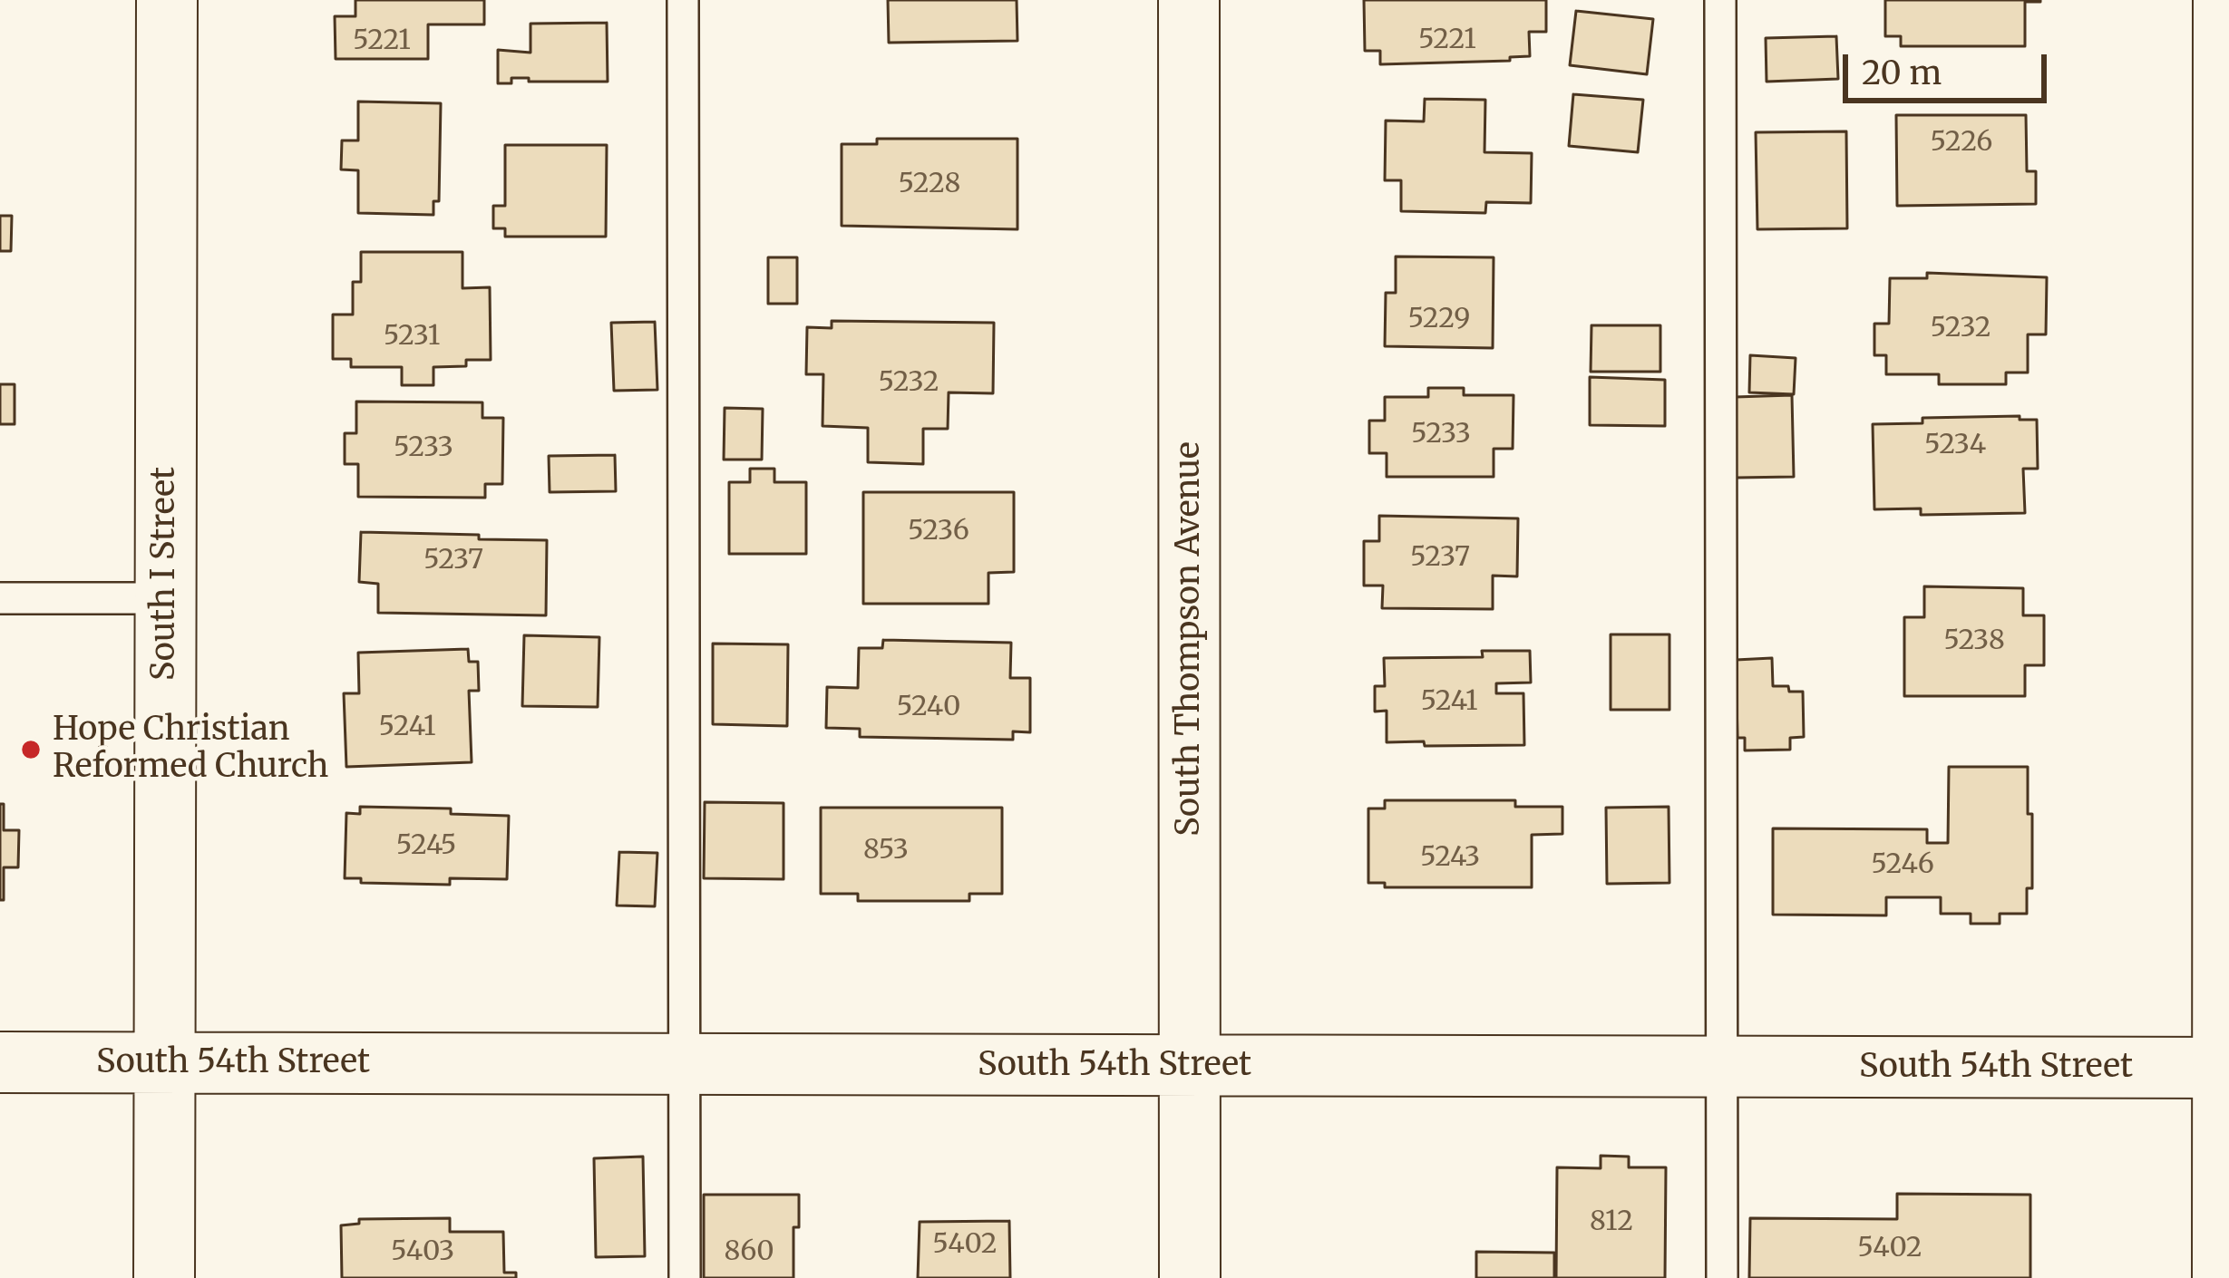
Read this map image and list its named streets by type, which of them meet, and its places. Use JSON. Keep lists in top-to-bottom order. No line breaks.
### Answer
{"streets":{"street":["South I Street","South Thompson Avenue","South 54th Street"]},"crossings":[["South I Street","South 54th Street"],["South Thompson Avenue","South 54th Street"]],"places":["Hope Christian Reformed Church"],"house_numbers":["5221","5221","5226","5228","5229","5232","5231","5232","5233","5234","5233","5236","5237","5237","5238","5241","5240","5241","5245","853","5243","5246","812","5402","5402","5403","860"],"scale_bar":"20 m"}
